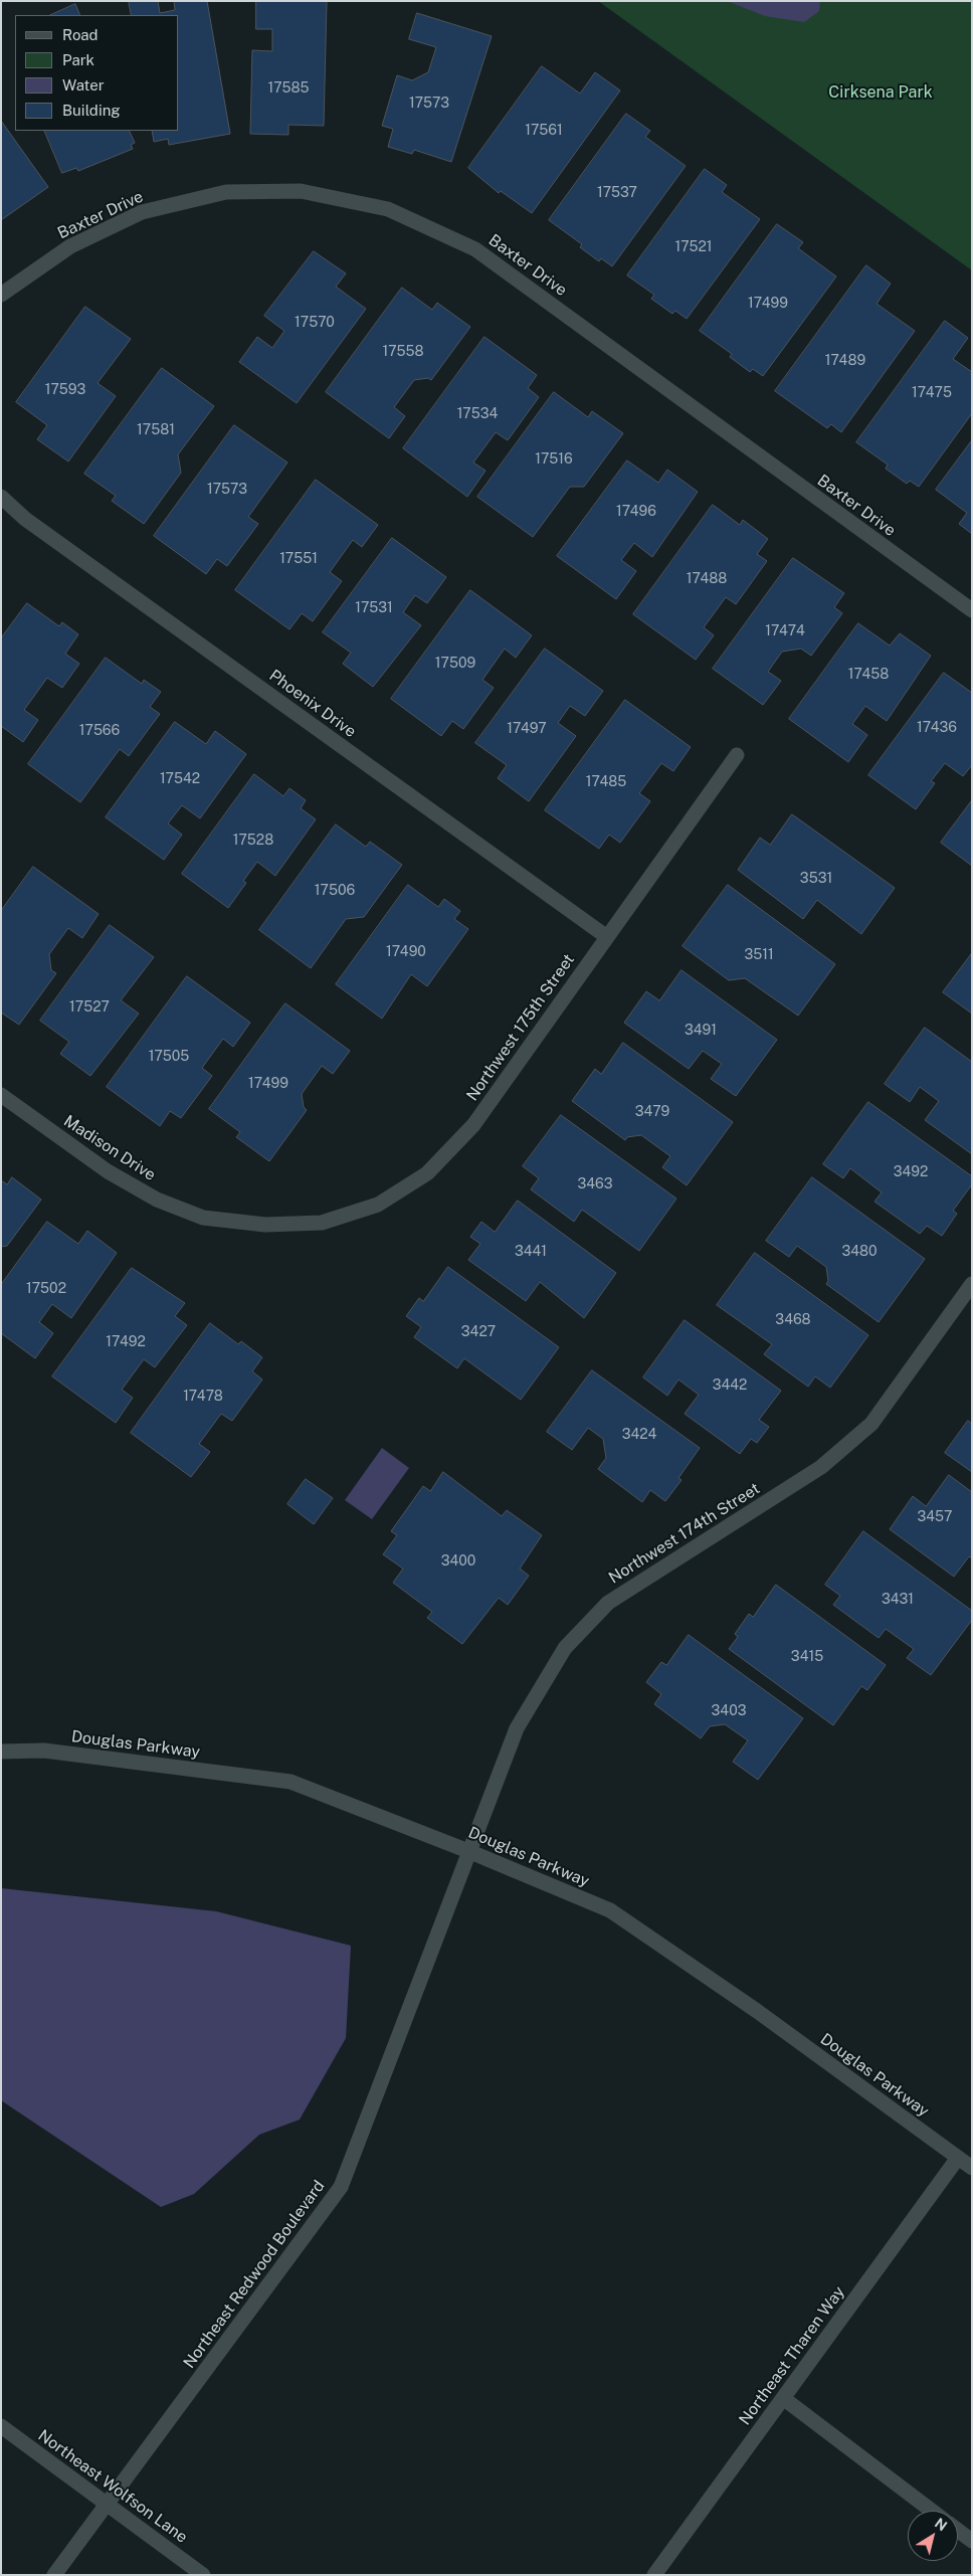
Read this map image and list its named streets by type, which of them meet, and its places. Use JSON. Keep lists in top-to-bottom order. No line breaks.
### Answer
{"streets":{"street":["Baxter Drive","Phoenix Drive","Northwest 175th Street","Madison Drive","Northwest 174th Street","Douglas Parkway","Northeast Redwood Boulevard","Northeast Tharen Way","Northeast Wolfson Lane"]},"crossings":[["Phoenix Drive","Northwest 175th Street"],["Northwest 175th Street","Madison Drive"],["Northwest 174th Street","Douglas Parkway"],["Northwest 174th Street","Northeast Redwood Boulevard"],["Douglas Parkway","Northeast Redwood Boulevard"],["Douglas Parkway","Northeast Tharen Way"],["Northeast Redwood Boulevard","Northeast Wolfson Lane"]],"parks":["Cirksena Park"],"house_numbers":["17585","17573","17561","17537","17521","17499","17570","17558","17489","17593","17475","17534","17581","17516","17573","17496","17551","17488","17531","17474","17509","17458","17436","17497","17566","17542","17485","17528","3531","17506","17490","3511","17527","3491","17505","17499","3479","3492","3463","3441","3480","17502","3468","3427","17492","3442","17478","3424","3457","3400","3431","3415","3403"],"legend":["Road","Park","Water","Building"],"north":"top right"}
